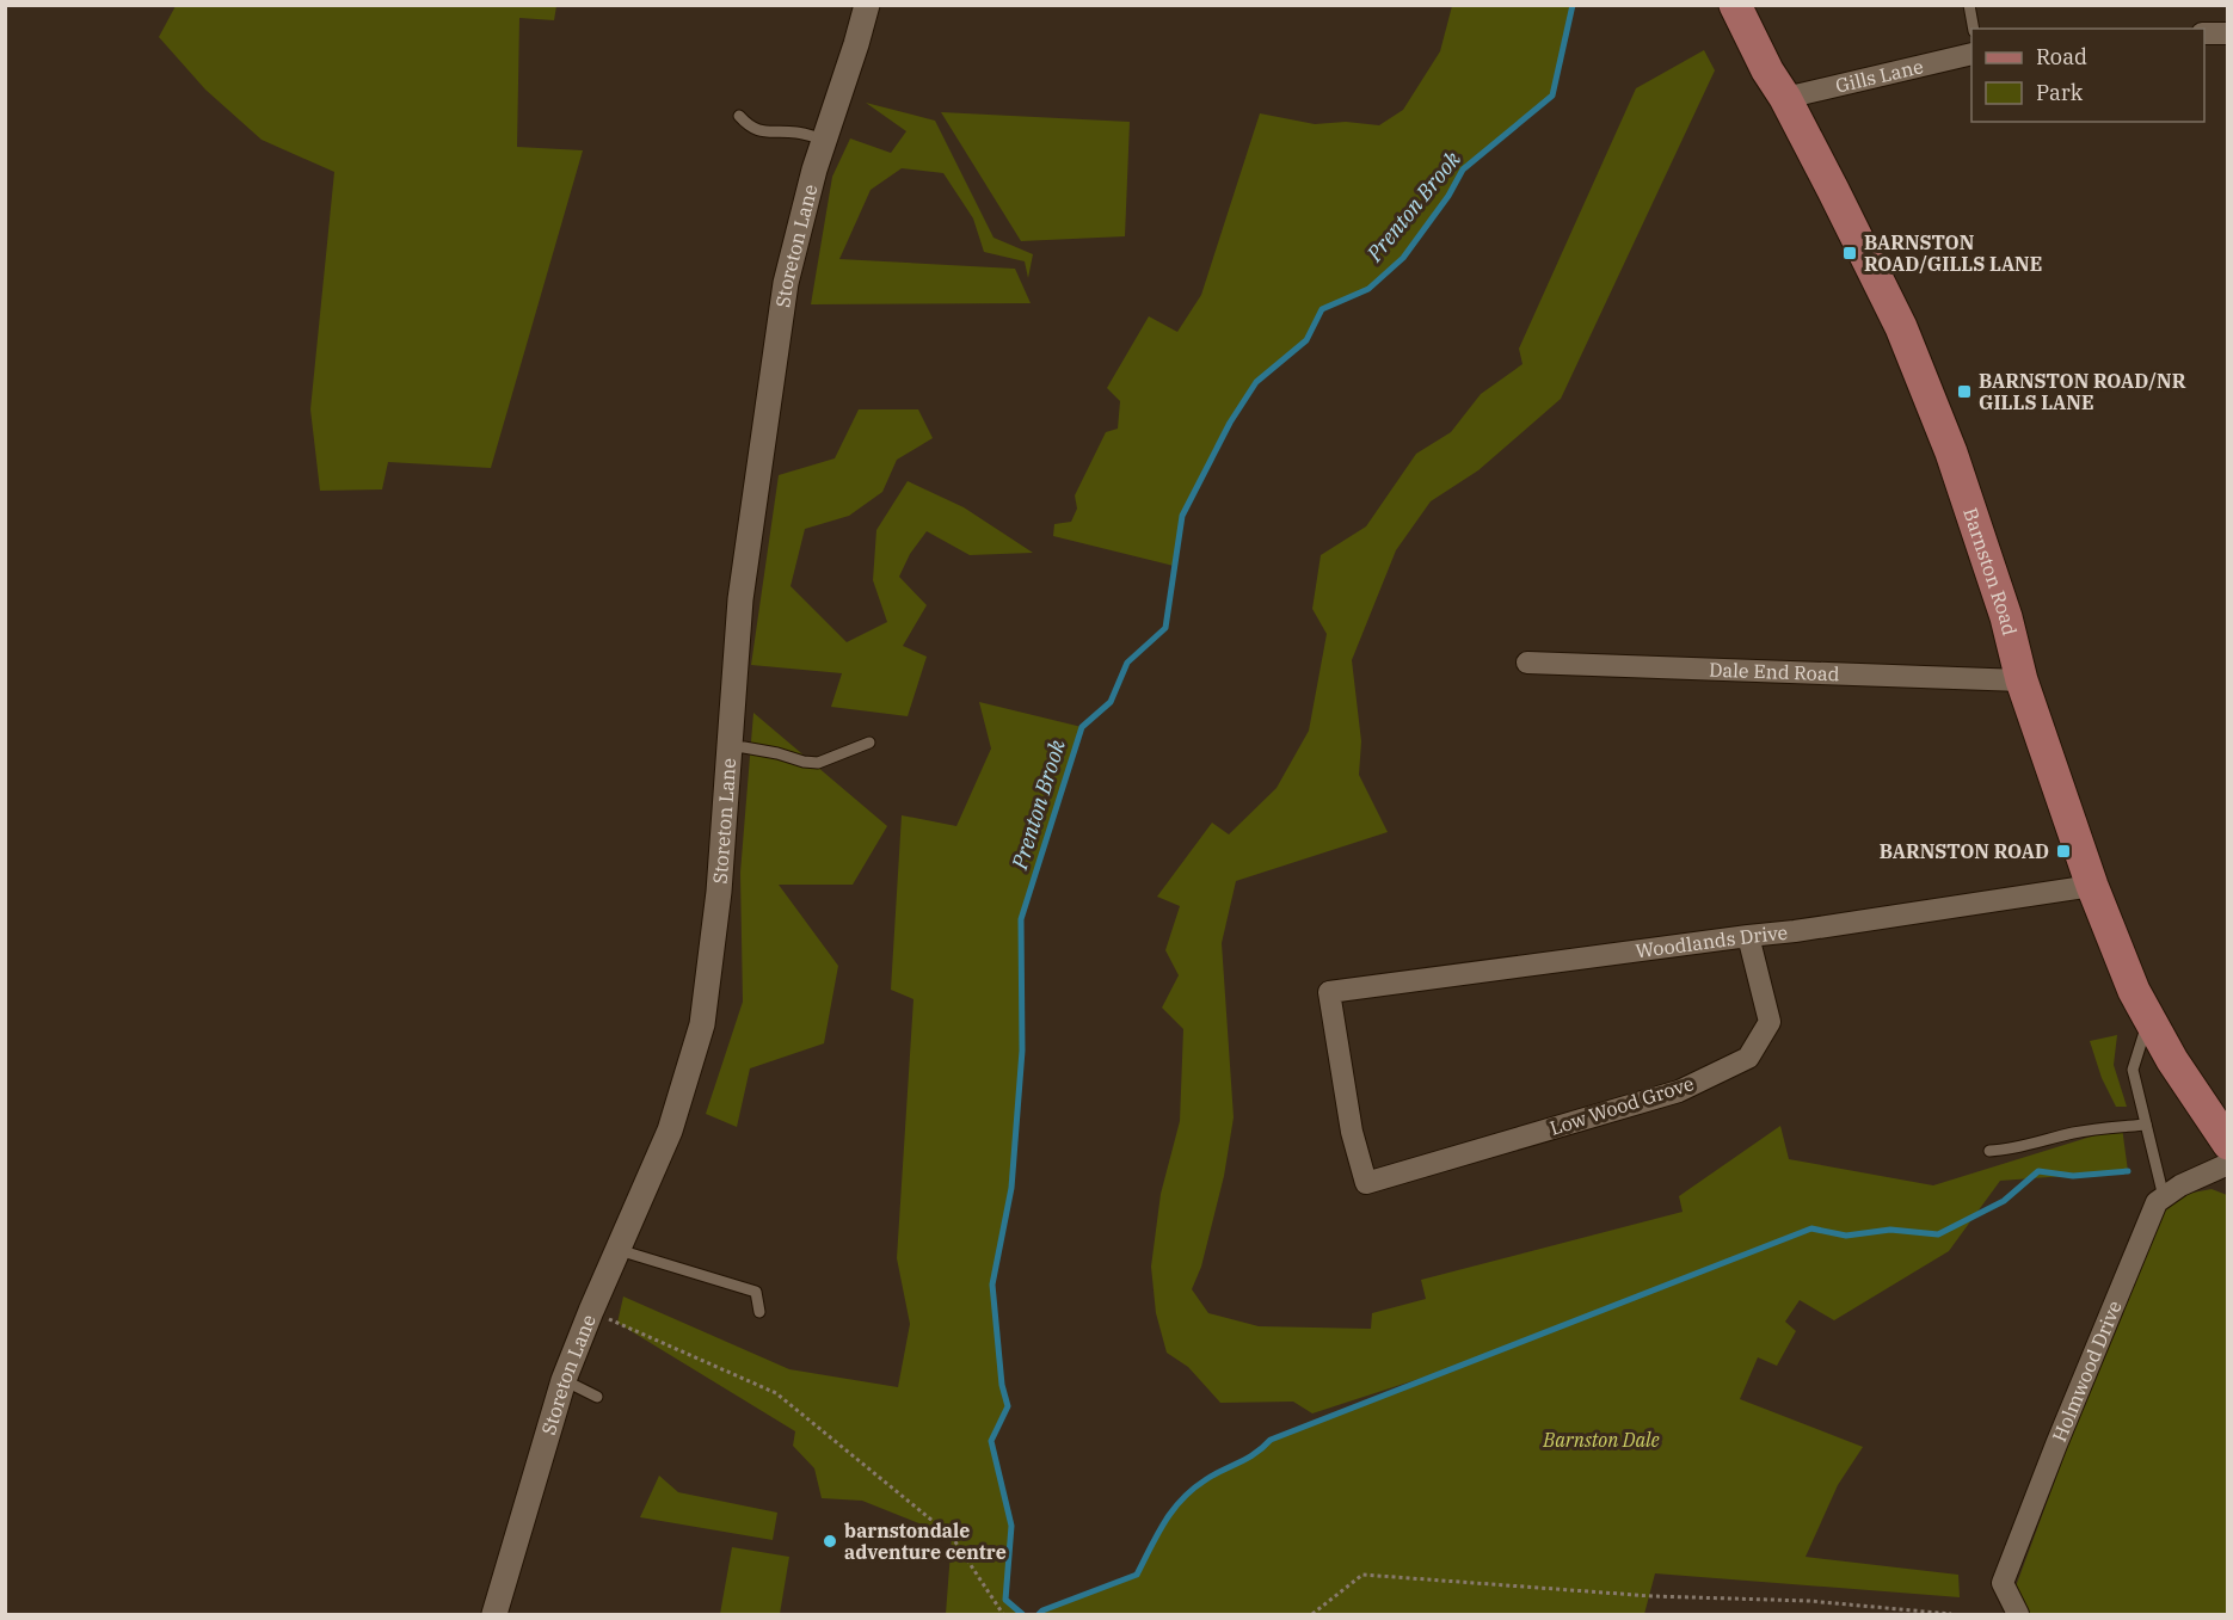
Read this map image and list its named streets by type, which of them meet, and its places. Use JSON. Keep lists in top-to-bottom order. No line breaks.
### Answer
{"streets":{"main road":["Barnston Road"],"street":["Gills Lane","Storeton Lane","Dale End Road","Woodlands Drive","Low Wood Grove","Holmwood Drive"]},"crossings":[["Gills Lane","Barnston Road"],["Barnston Road","Dale End Road"],["Barnston Road","Woodlands Drive"],["Woodlands Drive","Low Wood Grove"]],"water":["Prenton Brook"],"parks":["Barnston Dale"],"places":{"transit":["BARNSTON ROAD/GILLS LANE","BARNSTON ROAD/NR GILLS LANE","BARNSTON ROAD"],"other":["barnstondale adventure centre"]},"legend":["Road","Park"]}
